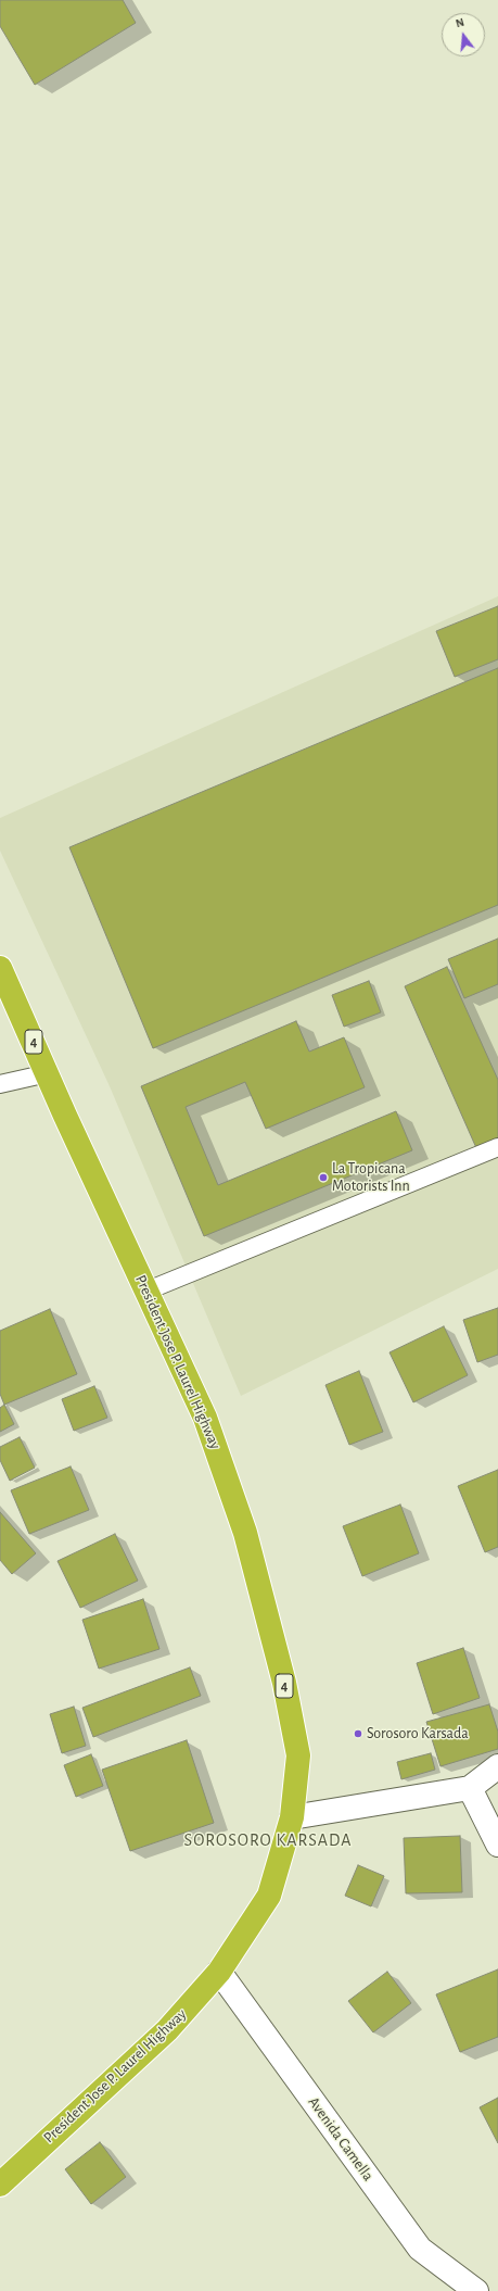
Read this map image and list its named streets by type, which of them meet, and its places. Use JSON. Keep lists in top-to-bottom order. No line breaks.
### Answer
{"streets":{"highway":["4","President Jose P. Laurel Highway"],"street":["Avenida Camella"]},"crossings":[["President Jose P. Laurel Highway","Avenida Camella"]],"districts":["SOROSORO KARSADA"],"places":["La Tropicana Motorists Inn","Sorosoro Karsada"],"north":"top"}
